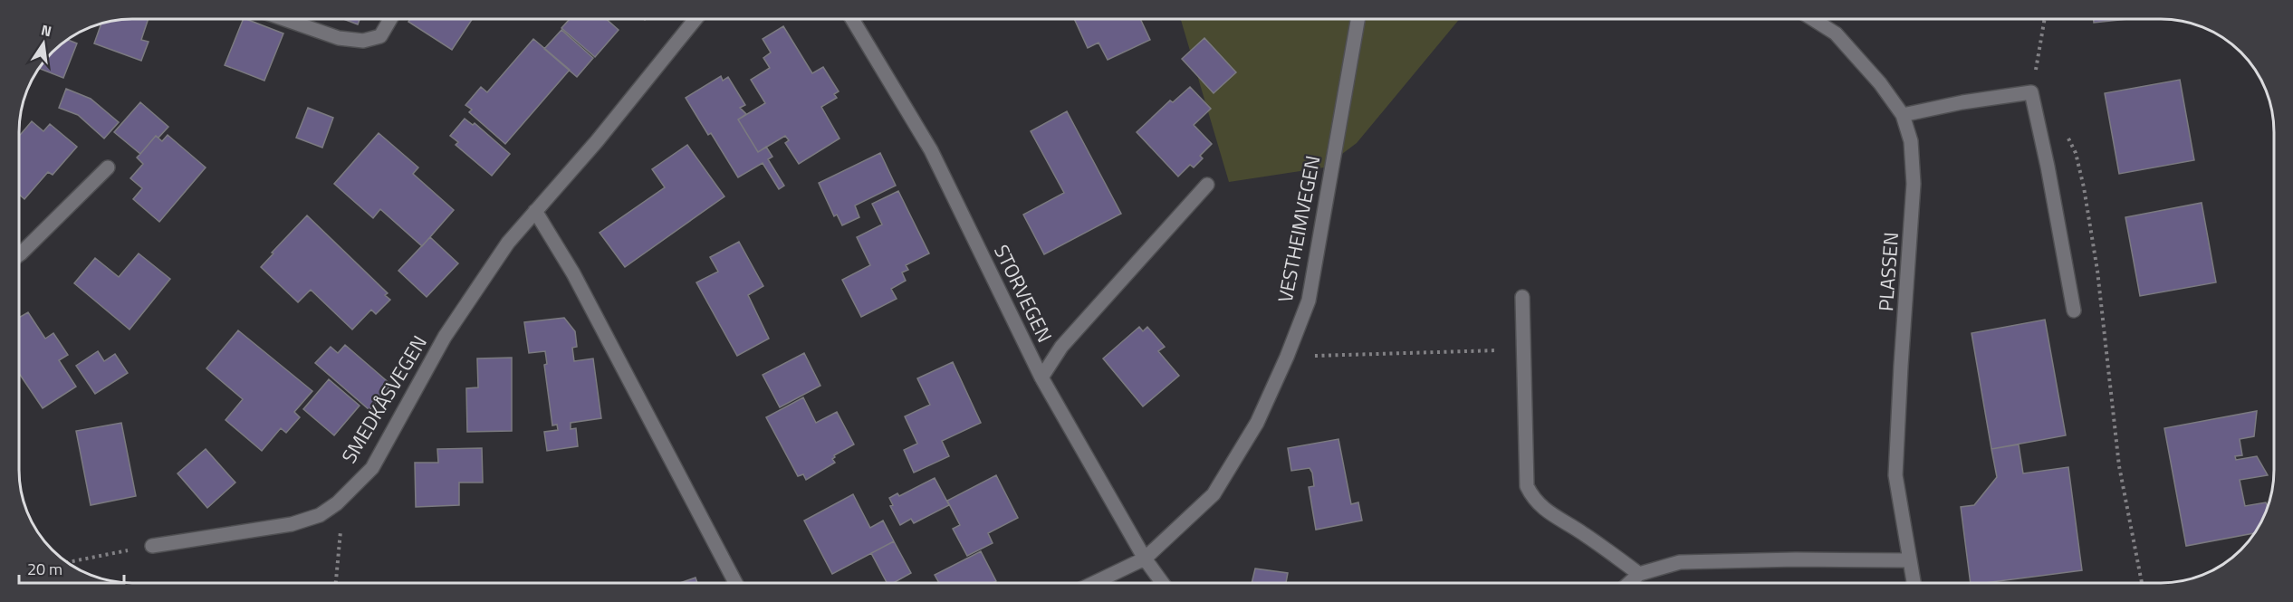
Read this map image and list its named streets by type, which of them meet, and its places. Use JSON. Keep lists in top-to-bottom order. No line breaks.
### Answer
{"streets":{"street":["VESTHEIMVEGEN","PLASSEN","STORVEGEN","SMEDKÅSVEGEN"]},"crossings":[["VESTHEIMVEGEN","STORVEGEN"]],"scale_bar":"20 m","north":"top"}
